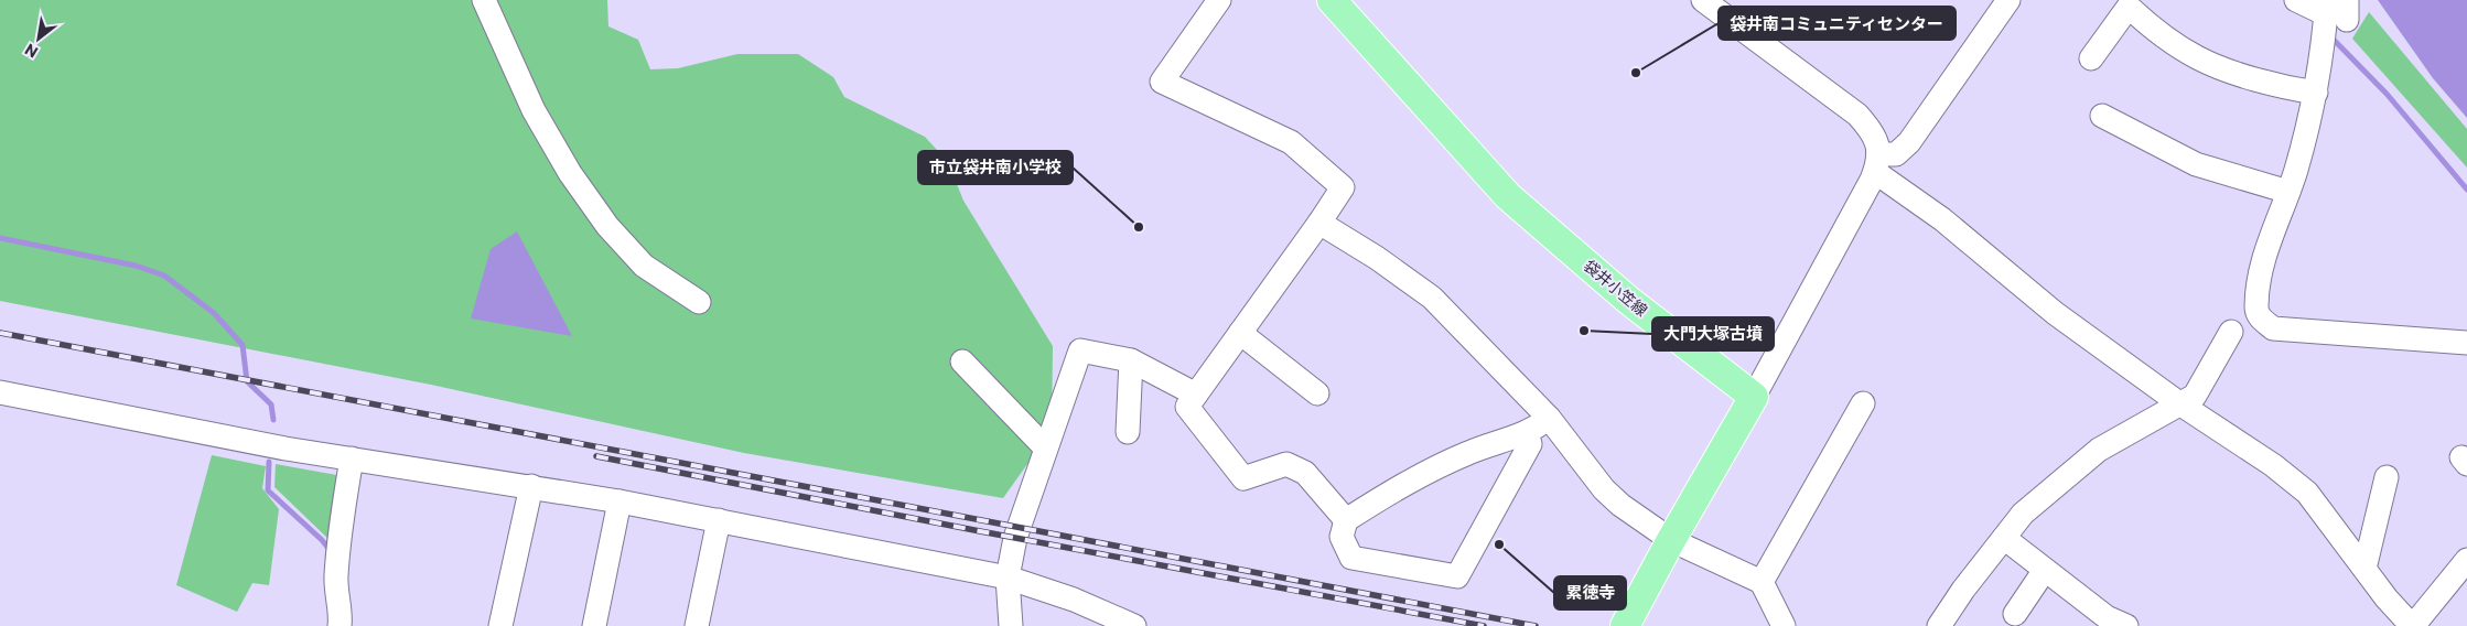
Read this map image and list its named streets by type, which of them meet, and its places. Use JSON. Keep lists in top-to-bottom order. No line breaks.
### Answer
{"streets":{"main road":["袋井小笠線"]},"places":["袋井南コミュニティセンター","市立袋井南小学校","大門大塚古墳","累徳寺"],"north":"bottom left"}
